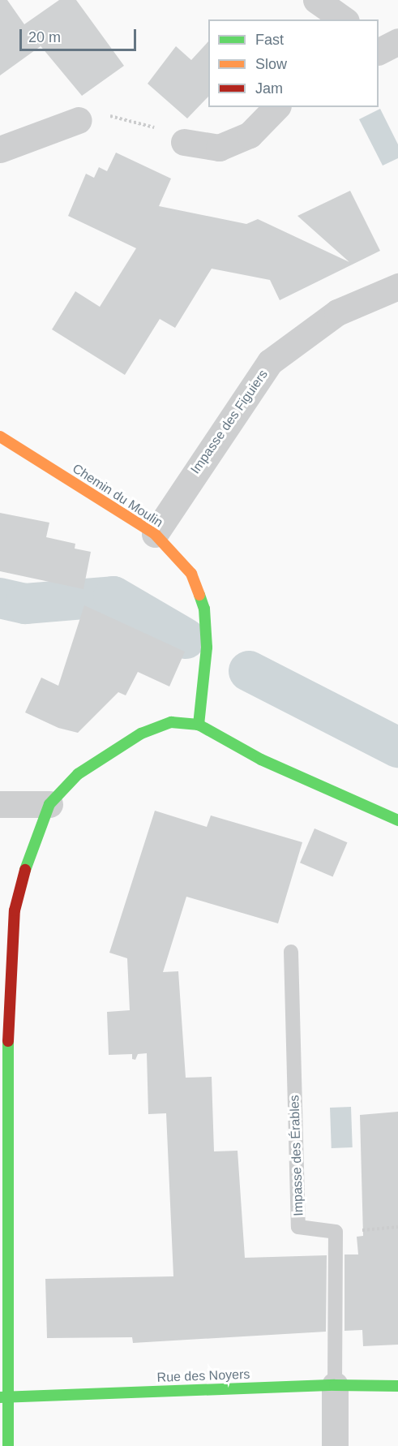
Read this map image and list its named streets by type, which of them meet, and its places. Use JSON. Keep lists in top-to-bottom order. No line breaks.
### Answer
{"streets":{"street":["Impasse des Figuiers","Chemin du Moulin","Rue des Noyers"],"lane":["Impasse des Érables"]},"crossings":[["Impasse des Figuiers","Chemin du Moulin"]],"legend":["Fast","Slow","Jam"],"scale_bar":"20 m"}
